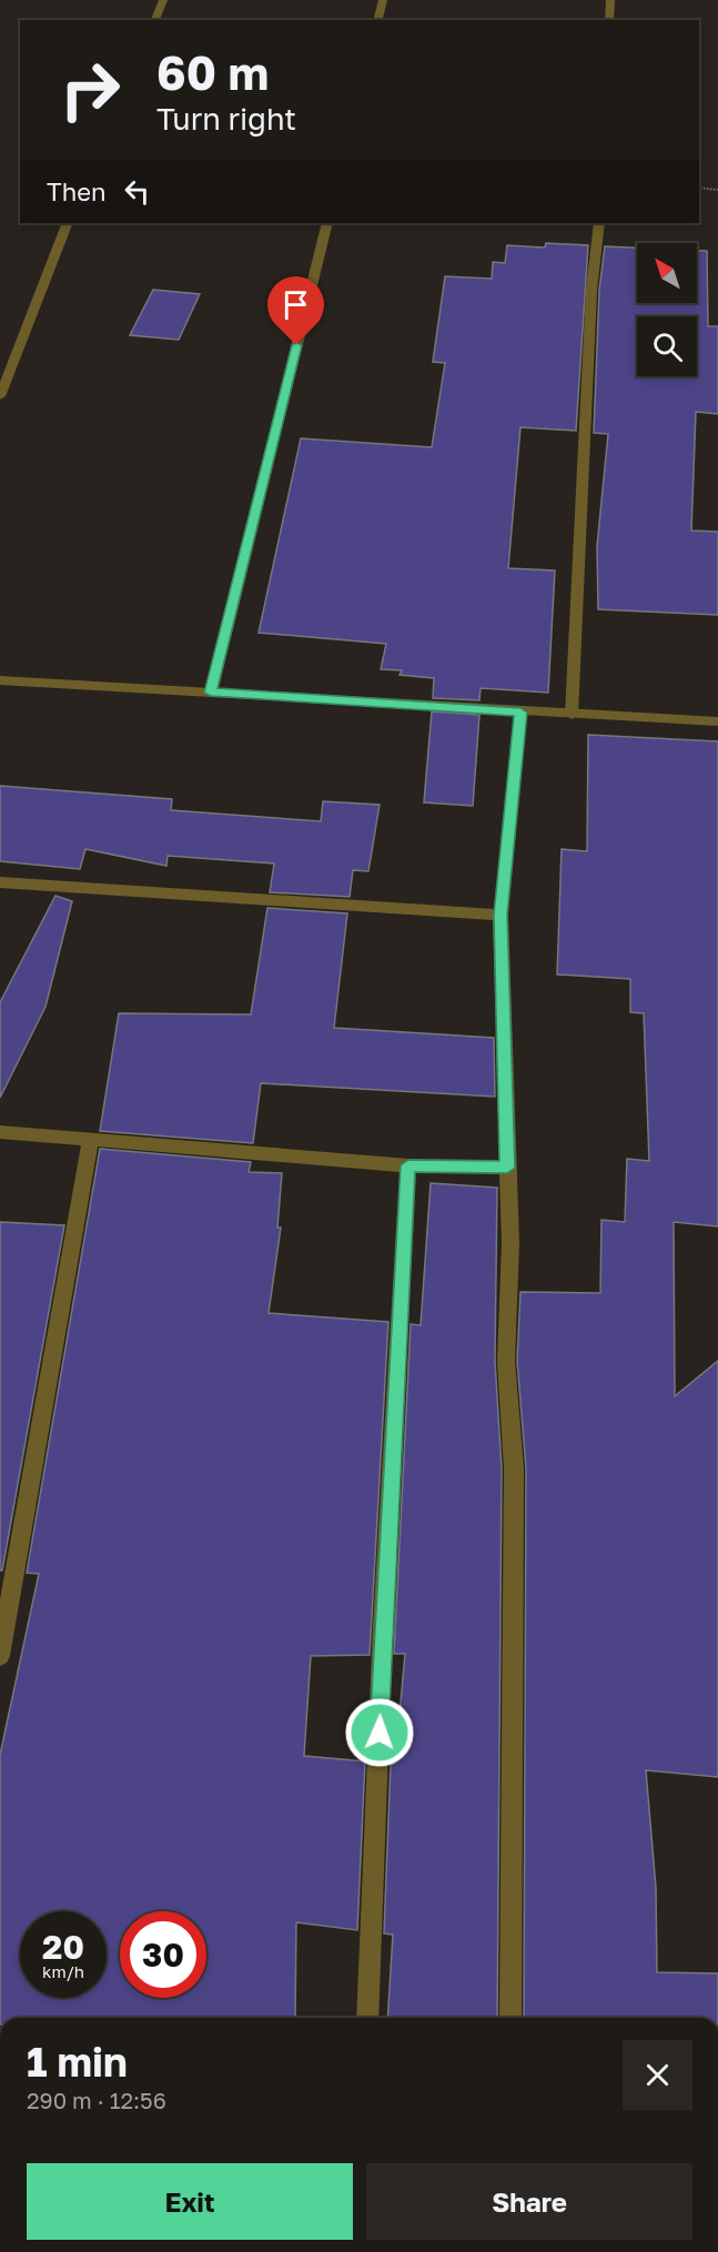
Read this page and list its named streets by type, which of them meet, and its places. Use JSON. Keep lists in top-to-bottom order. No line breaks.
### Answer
{"north":"top left","page":{"turn":["60 m","Turn right"],"then":"Then","speed":"20 km/h","limit":"30","heading":["1 min","290 m · 12:56"],"buttons":["Exit","Share"]}}
